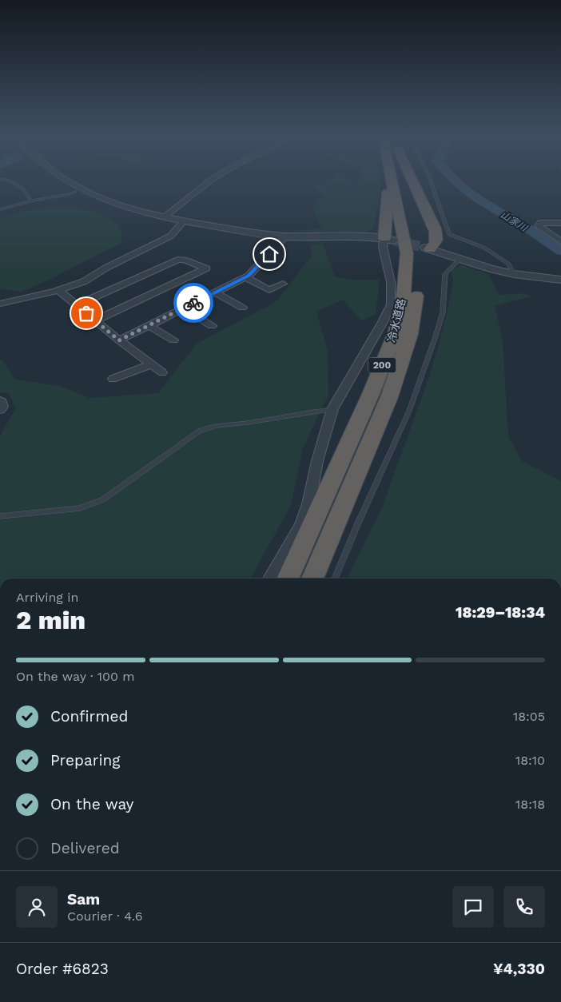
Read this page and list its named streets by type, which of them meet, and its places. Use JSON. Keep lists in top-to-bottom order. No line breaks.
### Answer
{"streets":{"highway":["冷水道路","200"]},"water":["山家川"],"page":{"heading":["2 min","Arriving in","18:29–18:34"],"panel":["Sam","Courier · 4.6","Order #6823","¥4,330"],"bar":"On the way · 100 m","list":[["Confirmed","18:05"],["Preparing","18:10"],["On the way","18:18"],"Delivered"]}}
